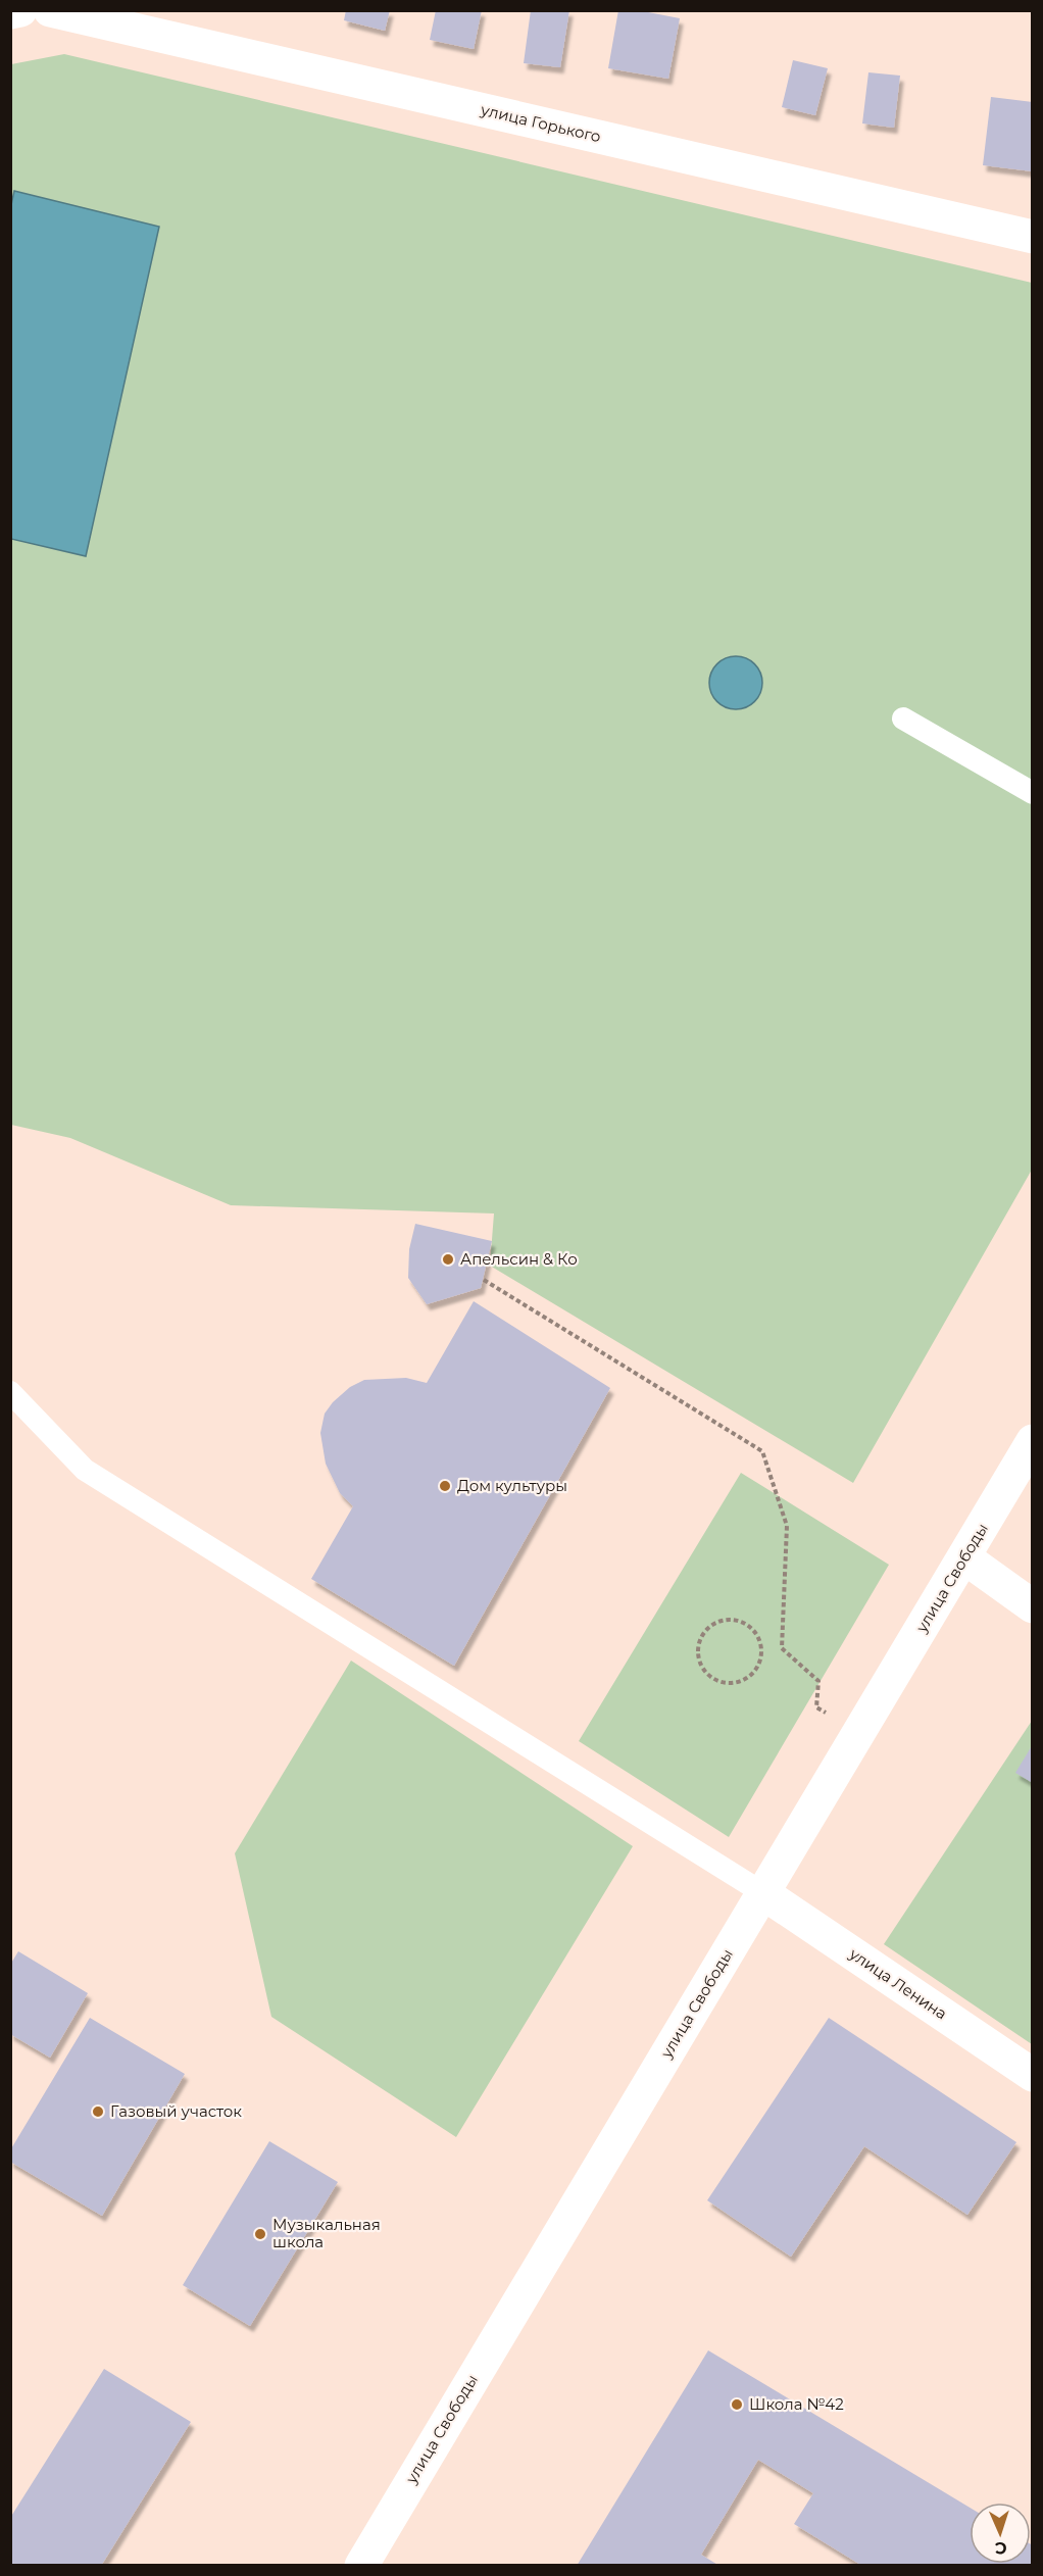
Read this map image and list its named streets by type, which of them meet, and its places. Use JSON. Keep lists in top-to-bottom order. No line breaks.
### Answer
{"streets":{"street":["улица Горького","улица Свободы","улица Ленина"]},"crossings":[["улица Свободы","улица Ленина"]],"places":["Апельсин & Ко","Дом культуры","Газовый участок","Музыкальная школа","Школа №42"],"north":"bottom"}
